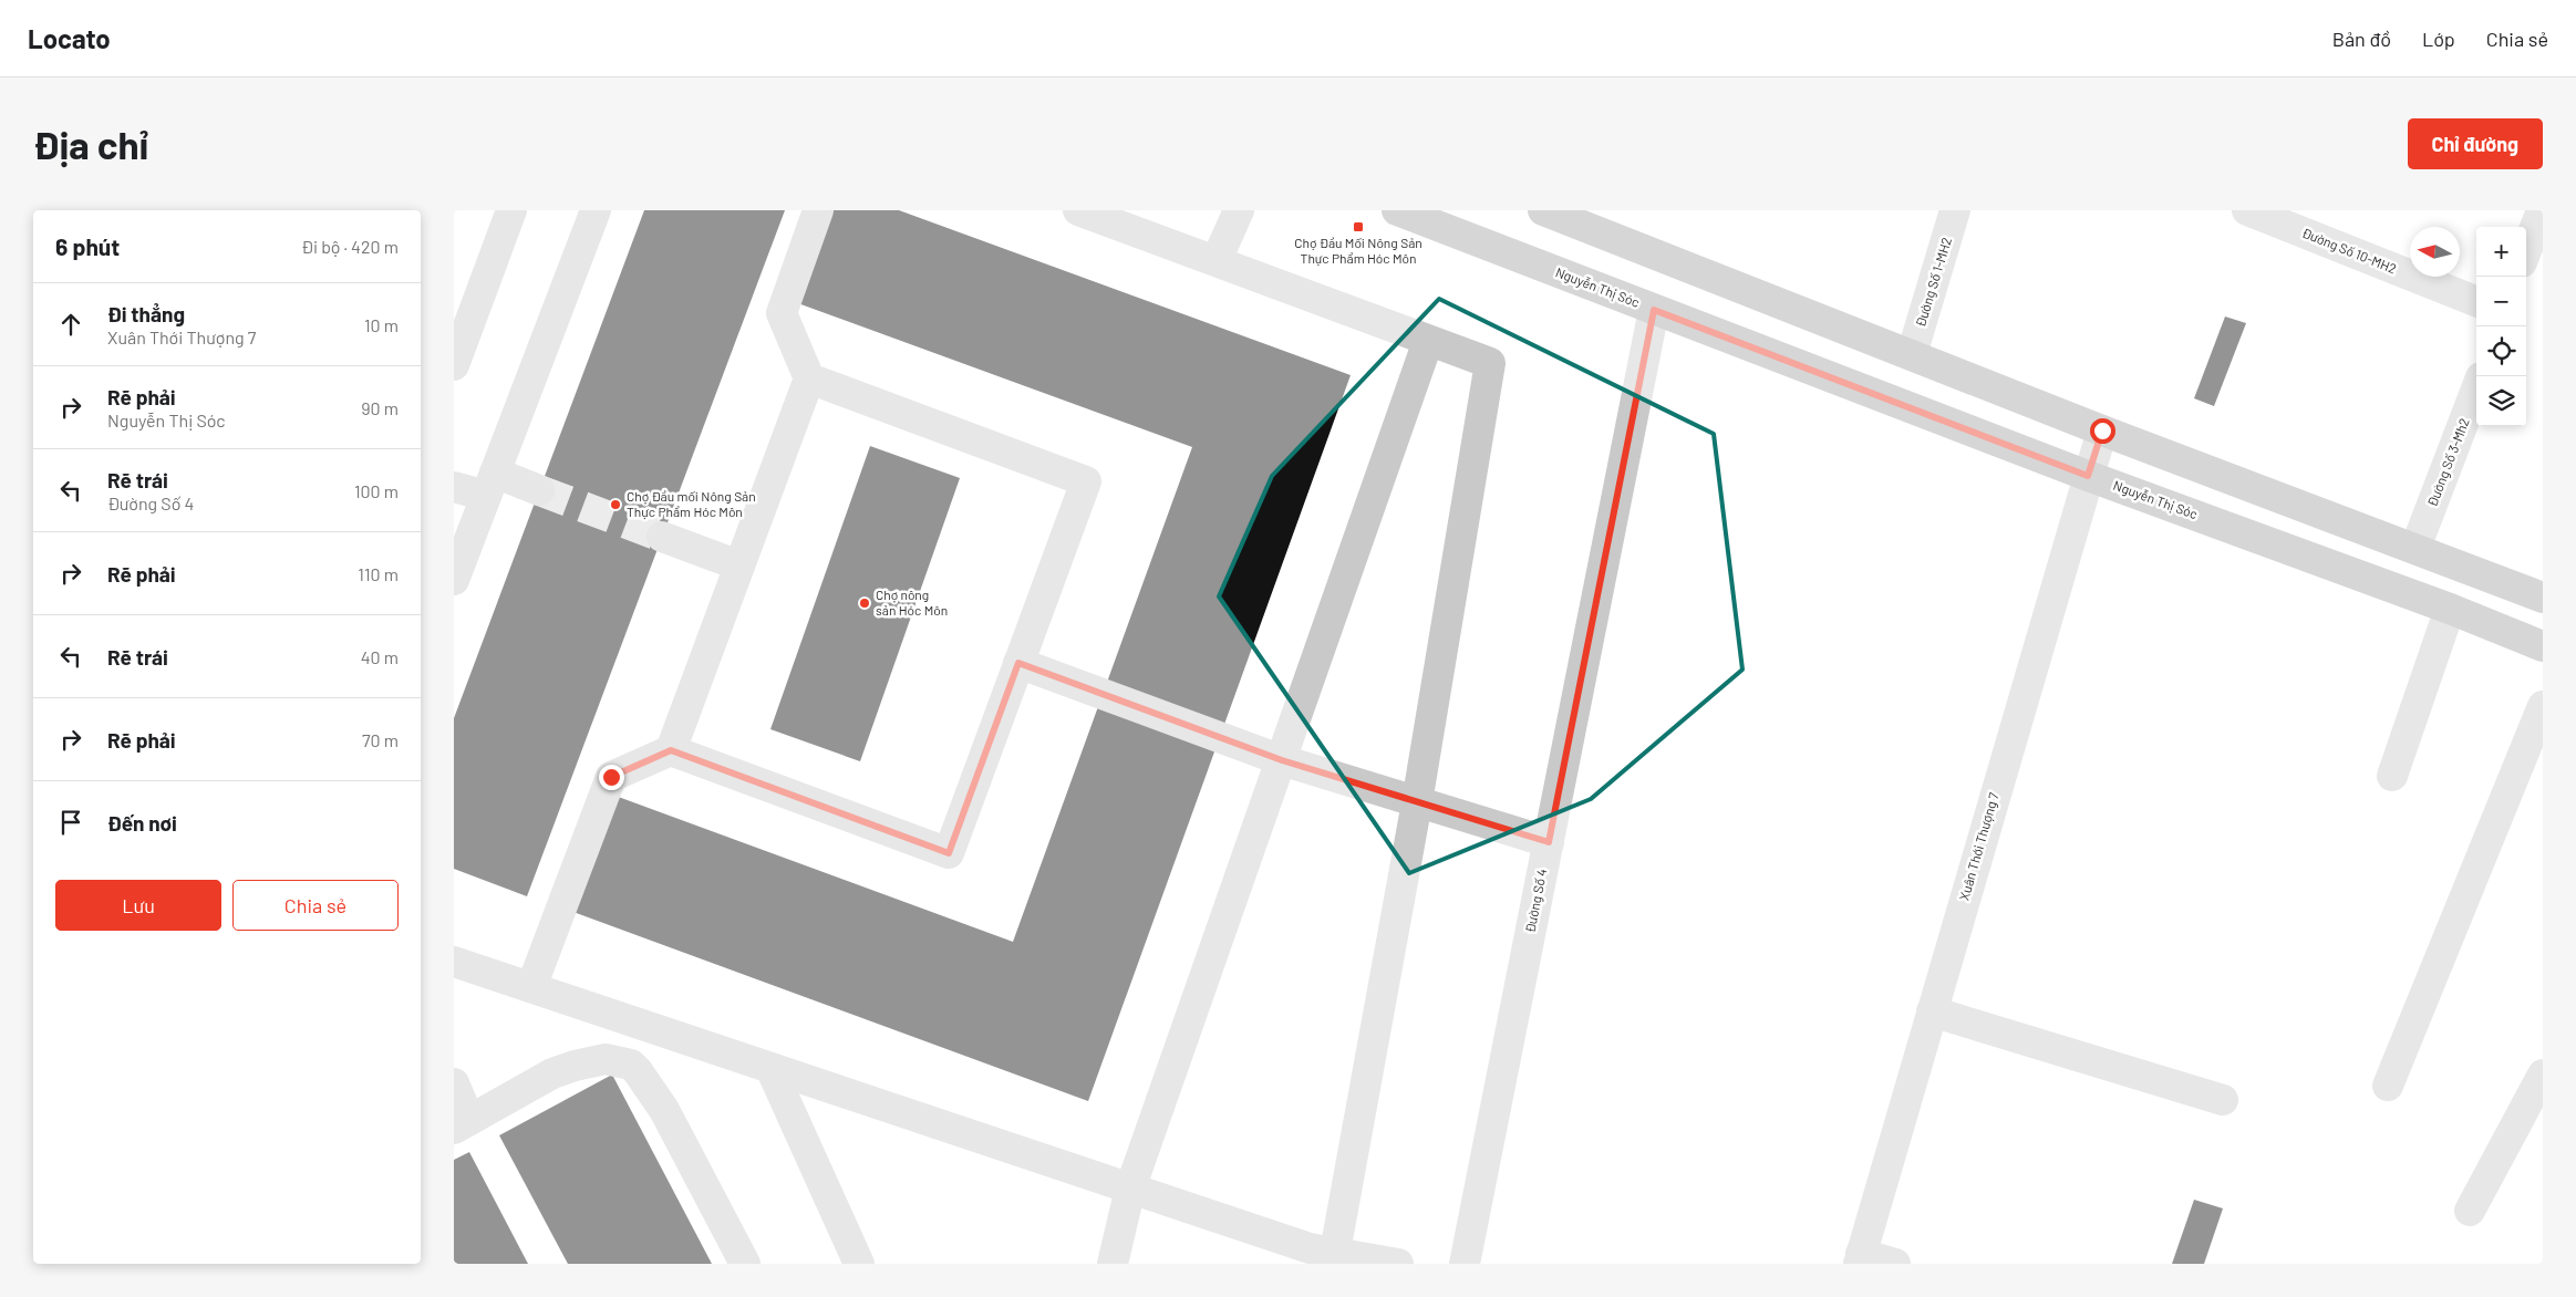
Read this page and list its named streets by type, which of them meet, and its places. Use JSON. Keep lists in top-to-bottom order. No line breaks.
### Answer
{"streets":{"main road":["Nguyễn Thị Sóc"],"street":["Đường Số 10-MH2","Đường Số 1-MH2","Đường Số 3-Mh2","Xuân Thới Thượng 7","Đường Số 4"]},"crossings":[["Nguyễn Thị Sóc","Xuân Thới Thượng 7"],["Nguyễn Thị Sóc","Đường Số 4"]],"places":{"transit":["Chợ Đầu Mối Nông Sản Thực Phẩm Hóc Môn"],"other":["Chợ Đầu mối Nông Sản Thực Phẩm Hóc Môn","Chợ nông sản Hóc Môn"]},"north":"left","page":{"header":"Locato","nav":["Bản đồ","Lớp","Chia sẻ"],"buttons":["Chỉ đường",["Lưu","Chia sẻ"]],"title":"Địa chỉ","heading":["6 phút","Đi bộ · 420 m"],"map_buttons":["+","−"],"list":[["Đi thẳng","Xuân Thới Thượng 7","10 m"],["Rẽ phải","Nguyễn Thị Sóc","90 m"],["Rẽ trái","Đường Số 4","100 m"],["Rẽ phải","110 m"],["Rẽ trái","40 m"],["Rẽ phải","70 m"],"Đến nơi"]}}
